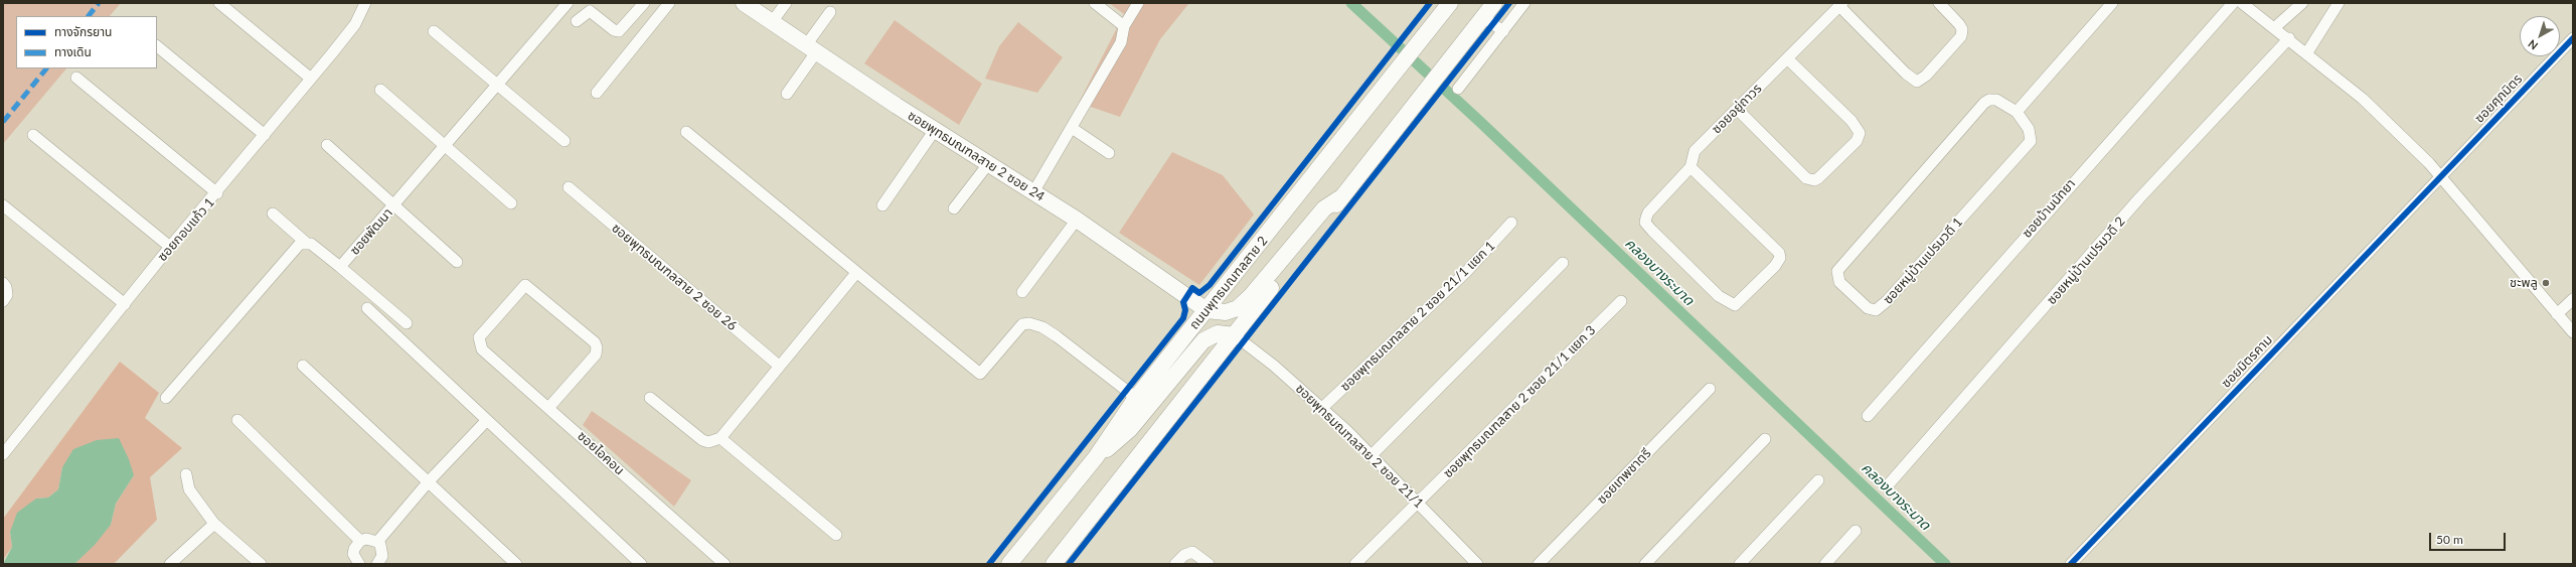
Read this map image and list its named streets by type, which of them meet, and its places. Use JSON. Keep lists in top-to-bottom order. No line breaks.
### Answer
{"streets":{"main road":["ซอยพุทธมณฑลสาย 2 ซอย 24","ถนนพุทธมณฑลสาย 2"],"street":["ซอยศุภมิตร","ซอยอยู่ถาวร","ซอยบ้านนัทยา","ซอยกอบแก้ว 1","ซอยพัฒนา","ซอยหมู่บ้านเปรมวดี 1","ซอยหมู่บ้านเปรมวดี 2","ซอยพุทธมณฑลสาย 2 ซอย 26","ซอยพุทธมณฑลสาย 2 ซอย 21/1 แยก 1","ซอยมิตรคาม","ซอยพุทธมณฑลสาย 2 ซอย 21/1 แยก 3","ซอยพุทธมณฑลสาย 2 ซอย 21/1","ซอยไอคอน","ซอยเทพชาตรี"]},"crossings":[["ซอยศุภมิตร","ซอยมิตรคาม"],["ซอยพุทธมณฑลสาย 2 ซอย 24","ถนนพุทธมณฑลสาย 2"],["ซอยพุทธมณฑลสาย 2 ซอย 21/1 แยก 1","ซอยพุทธมณฑลสาย 2 ซอย 21/1"],["ซอยพุทธมณฑลสาย 2 ซอย 21/1 แยก 3","ซอยพุทธมณฑลสาย 2 ซอย 21/1"]],"water":["คลองบางระมาด"],"places":["ชะพลู"],"legend":["ทางจักรยาน","ทางเดิน"],"scale_bar":"50 m","north":"bottom left"}
